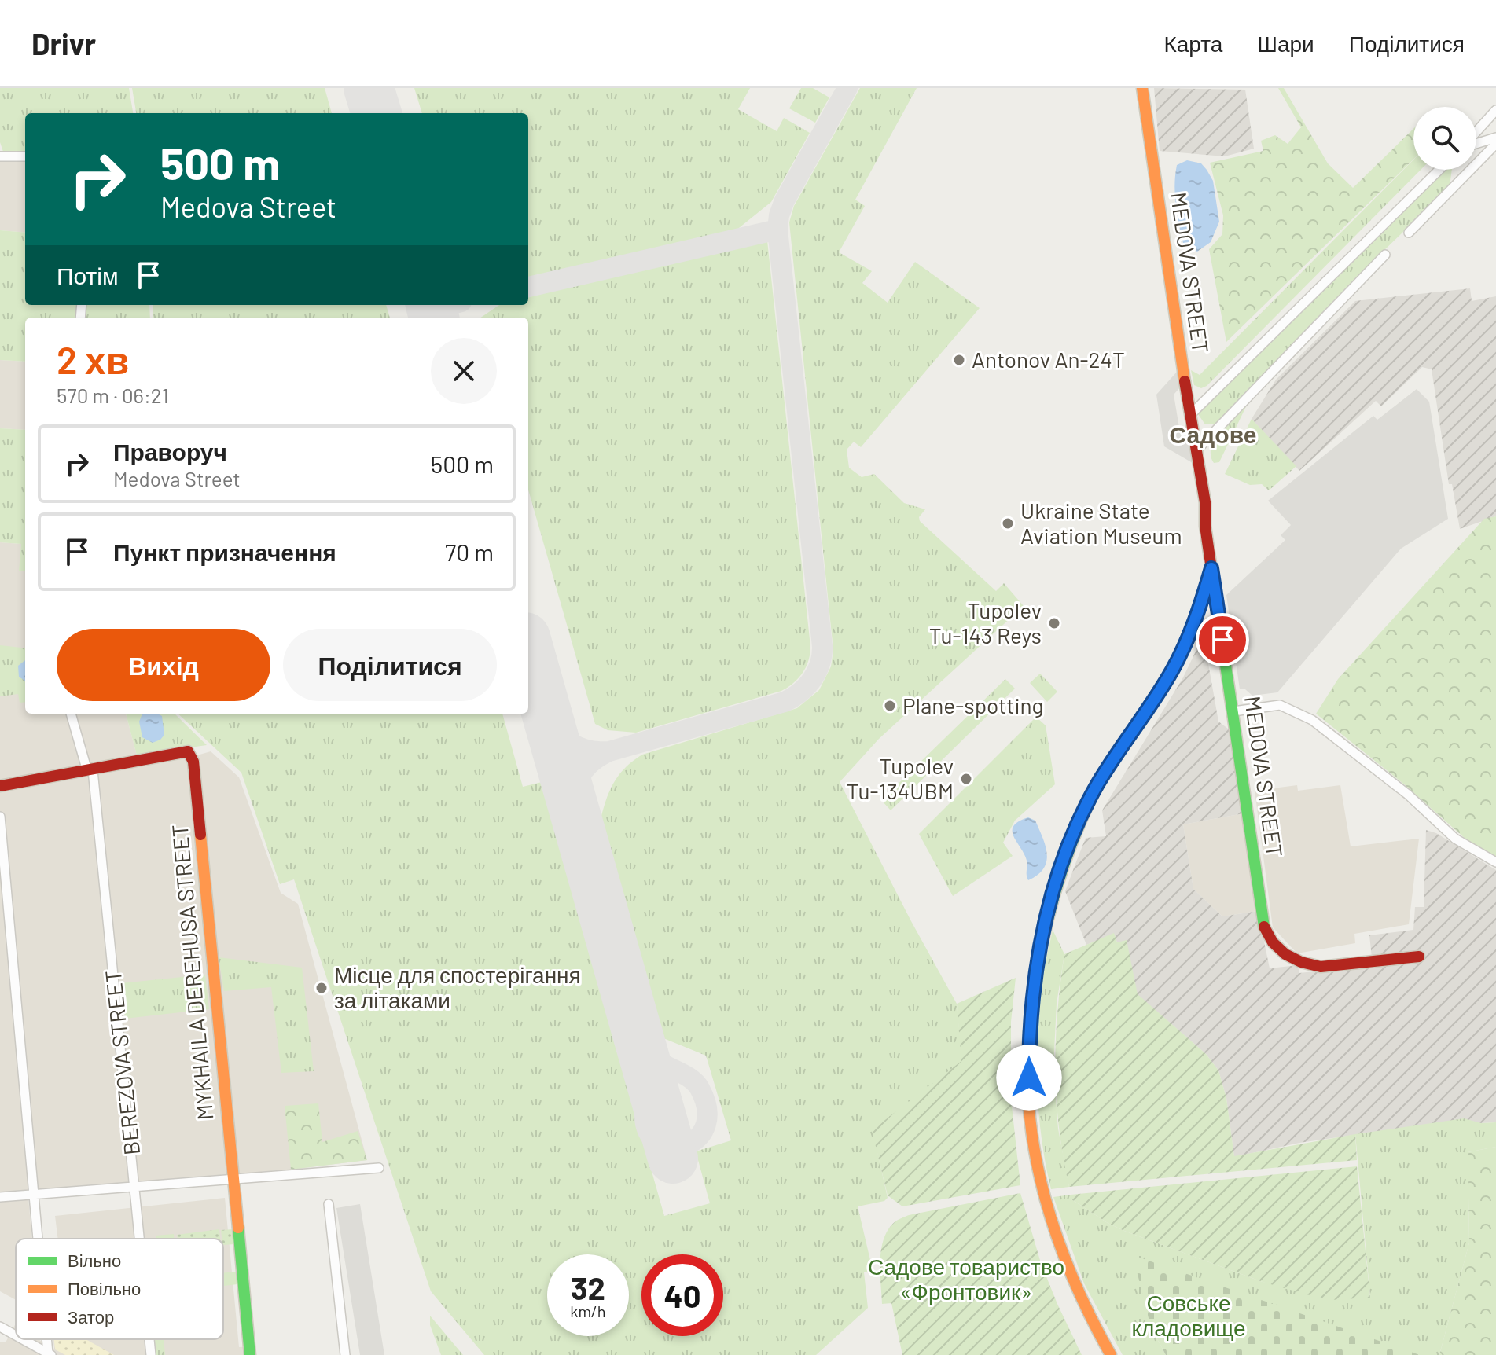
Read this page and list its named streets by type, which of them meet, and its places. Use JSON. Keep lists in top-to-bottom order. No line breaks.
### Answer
{"streets":{"street":["MEDOVA STREET","MYKHAILA DEREHUSA STREET","BEREZOVA STREET"]},"crossings":[["MYKHAILA DEREHUSA STREET","BEREZOVA STREET"]],"districts":["Садове"],"parks":["Садове товариство «Фронтовик»","Совське кладовище"],"places":["Antonov An-24T","Ukraine State Aviation Museum","Tupolev Tu-143 Reys","Plane-spotting","Tupolev Tu-134UBM","Місце для спостерігання за літаками"],"legend":["Вільно","Повільно","Затор"],"page":{"header":"Drivr","nav":["Карта","Шари","Поділитися"],"turn":["500 m","Medova Street"],"then":"Потім","heading":["2 хв","570 m · 06:21"],"list":[{"name":"Праворуч","note":"Medova Street","value":"500 m"},{"name":"Пункт призначення","value":"70 m"}],"buttons":["Вихід","Поділитися"],"speed":"32 km/h","limit":"40"}}
